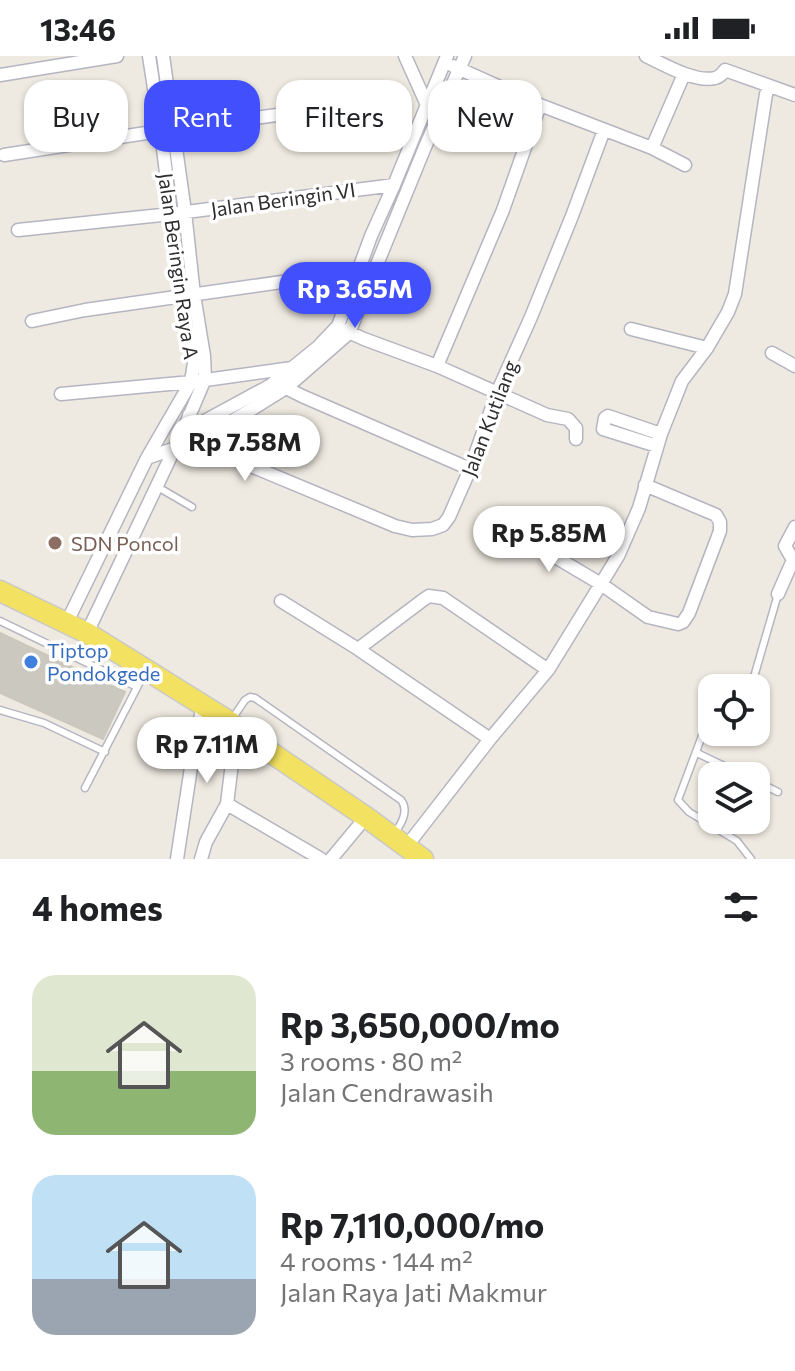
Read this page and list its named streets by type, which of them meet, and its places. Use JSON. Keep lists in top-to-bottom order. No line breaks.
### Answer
{"streets":{"street":["Jalan Beringin VI","Jalan Beringin Raya A","Jalan Kutilang"]},"crossings":[["Jalan Beringin VI","Jalan Beringin Raya A"]],"places":["SDN Poncol","Tiptop Pondokgede"],"page":{"status":"13:46","chip":["Buy","Rent","Filters","New"],"price":["Rp 3.65M","Rp 7.58M","Rp 5.85M","Rp 7.11M"],"heading":"4 homes","list":[{"name":"Rp 3,650,000/mo","note":"3 rooms · 80 m² · Jalan Cendrawasih"},{"name":"Rp 7,110,000/mo","note":"4 rooms · 144 m² · Jalan Raya Jati Makmur"}]}}
